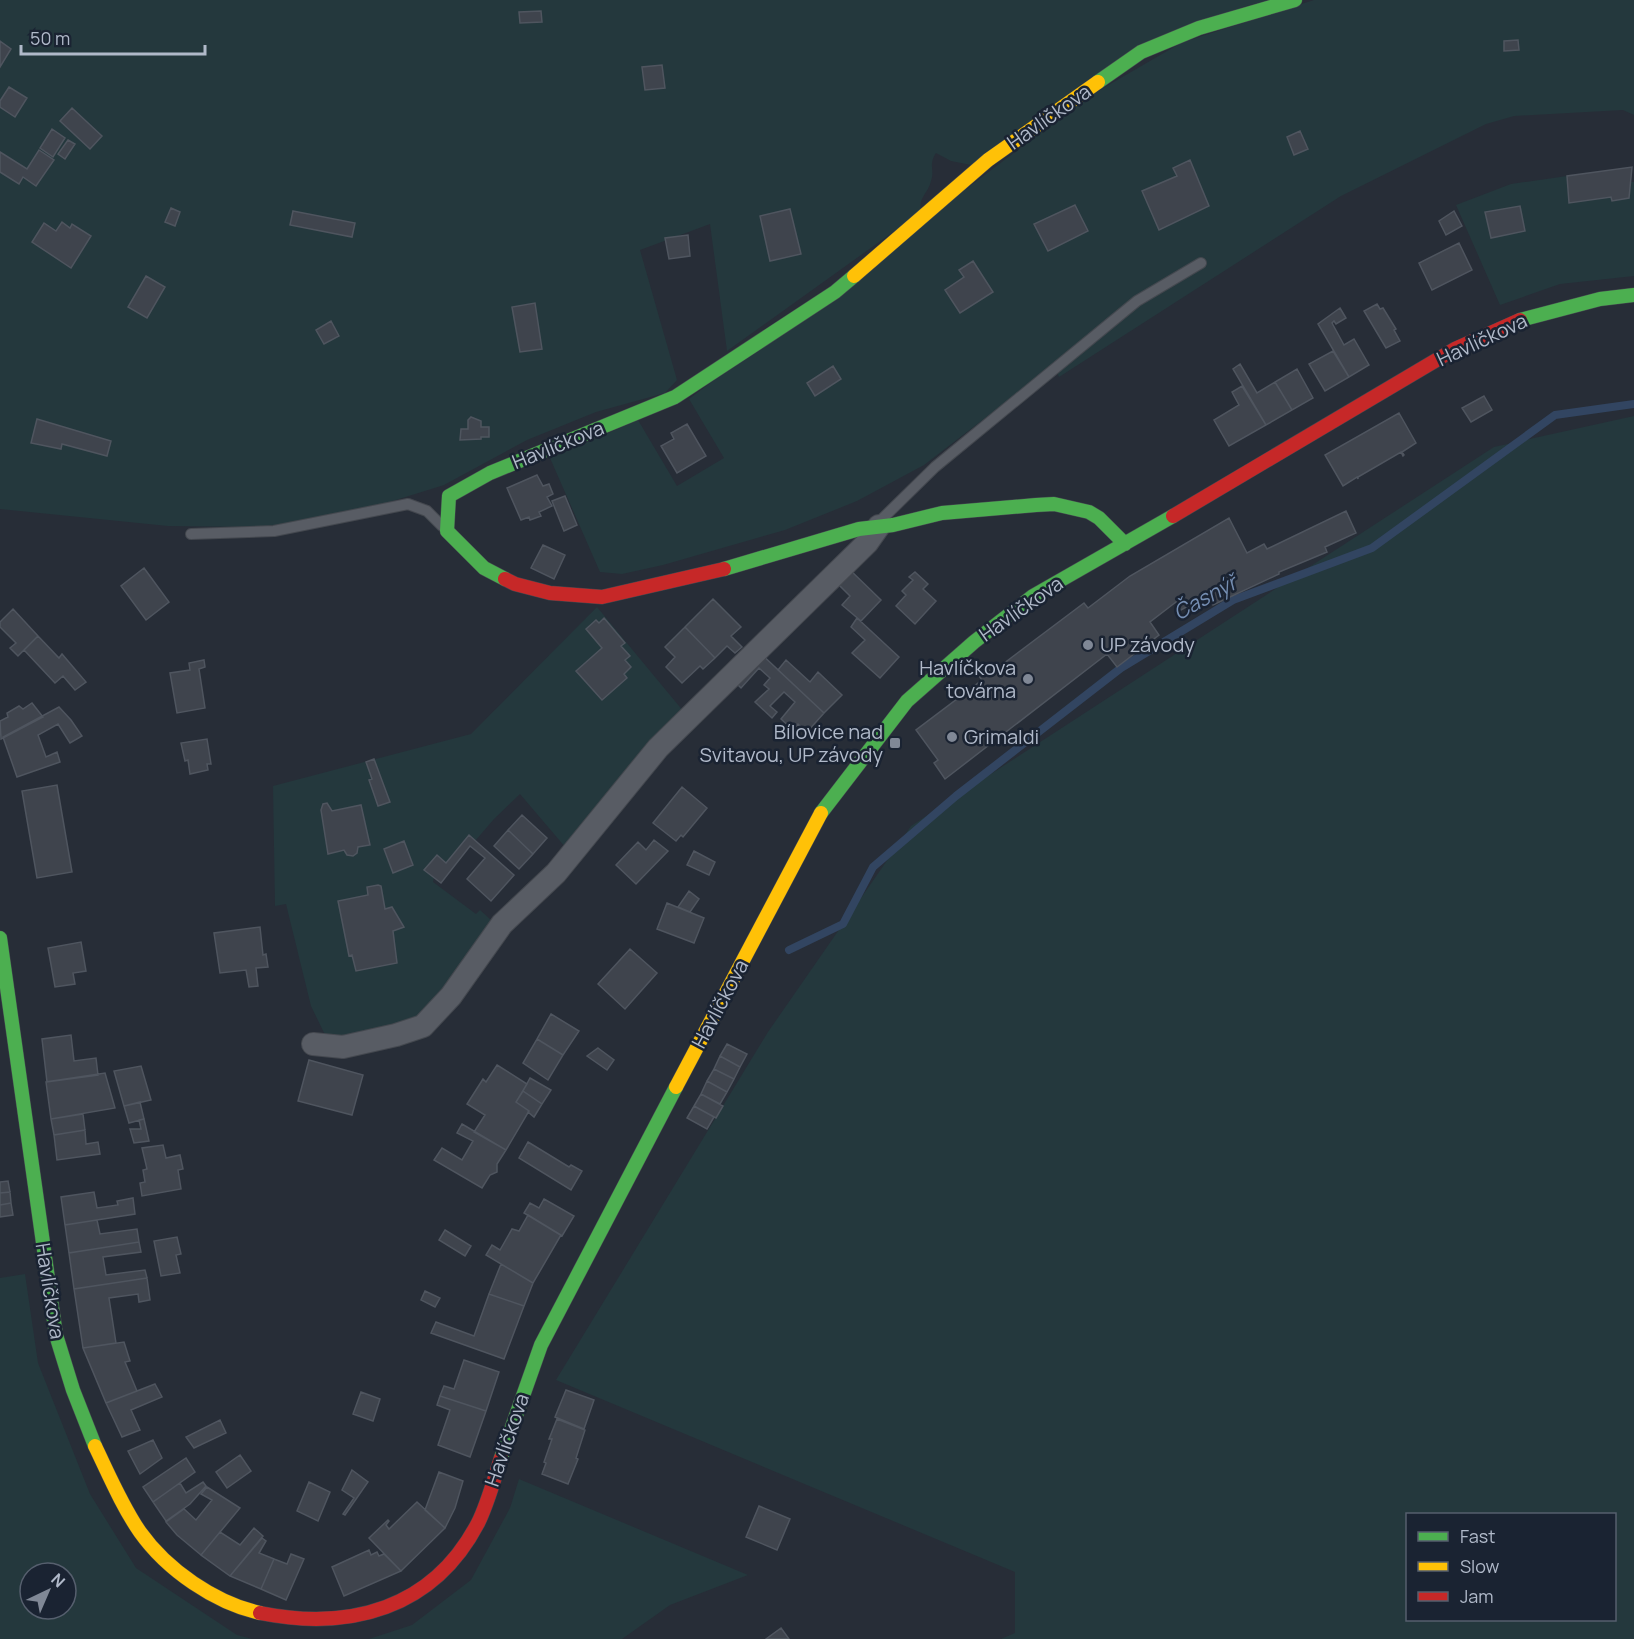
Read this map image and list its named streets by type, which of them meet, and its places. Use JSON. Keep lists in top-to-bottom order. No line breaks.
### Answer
{"streets":{"main road":["Havlíčkova"]},"water":["Časnýř"],"places":{"other":["UP závody","Havlíčkova továrna","Grimaldi"],"transit":["Bílovice nad Svitavou, UP závody"]},"legend":["Fast","Slow","Jam"],"scale_bar":"50 m","north":"top right"}
